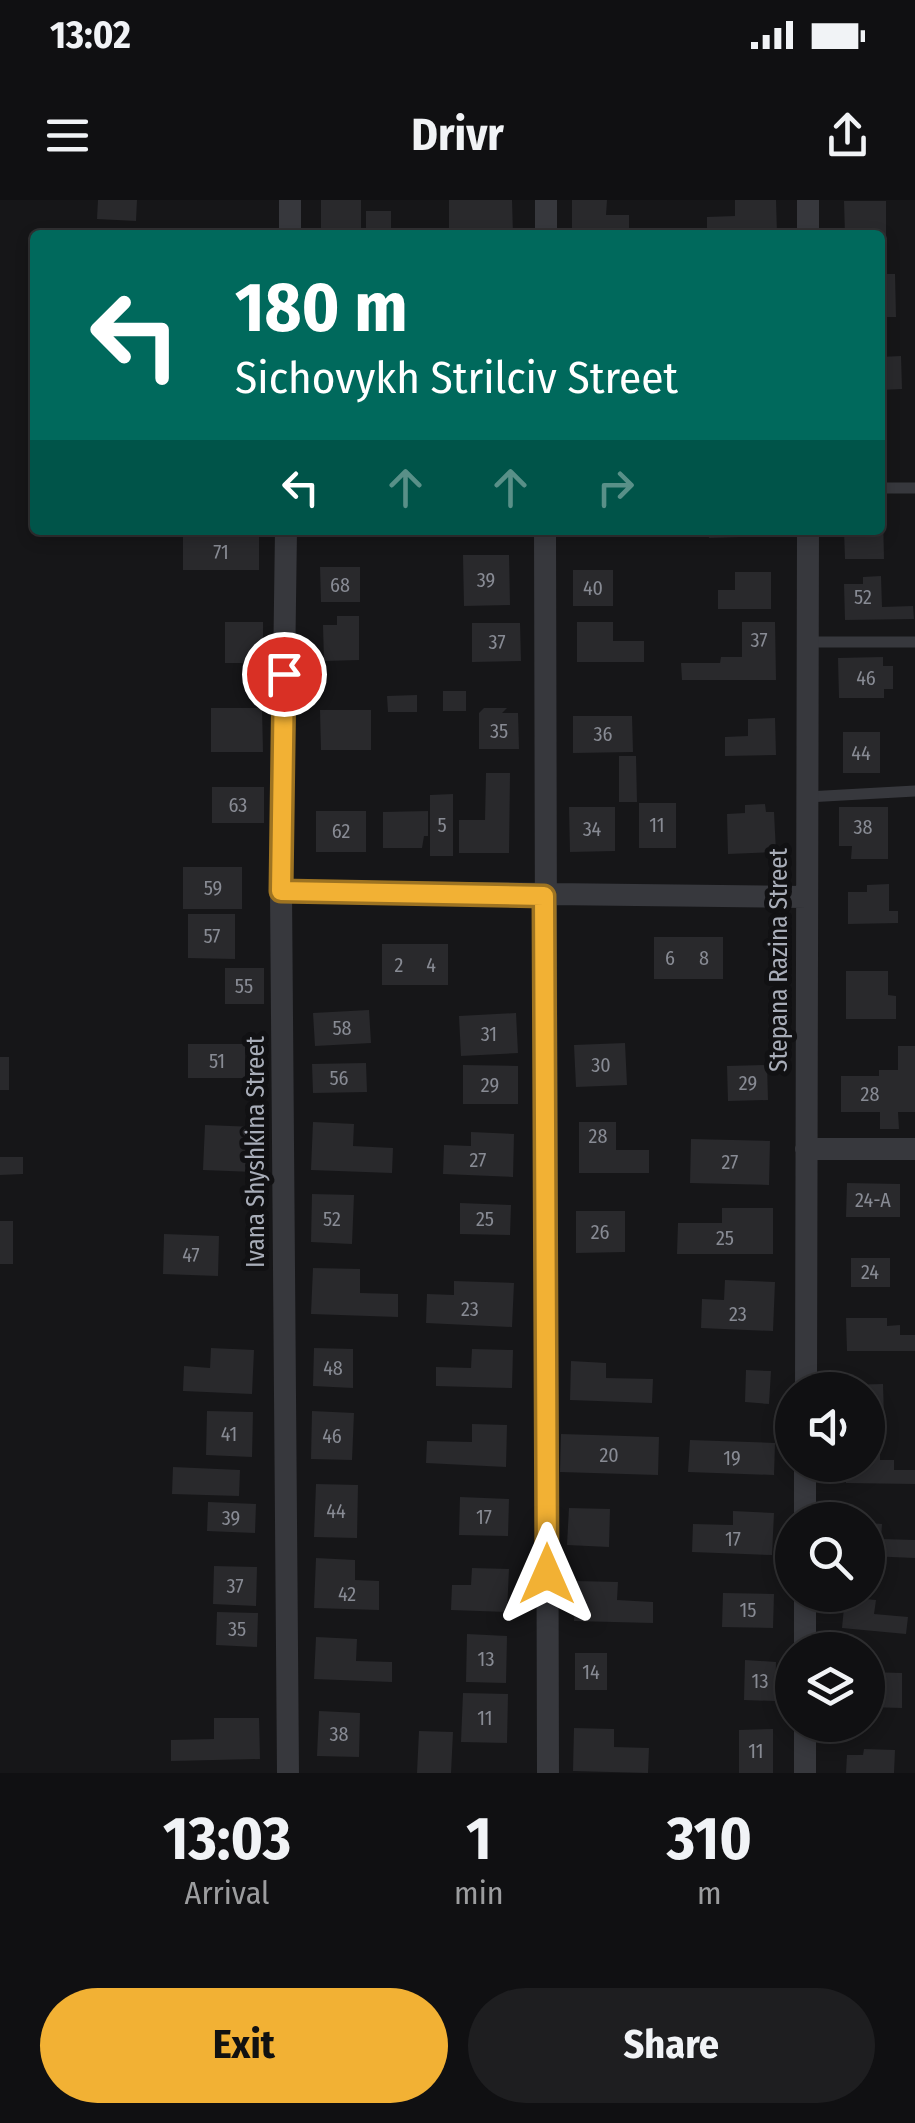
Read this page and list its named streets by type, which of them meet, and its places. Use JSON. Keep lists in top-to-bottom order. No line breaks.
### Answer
{"streets":{"street":["Stepana Razina Street","Ivana Shyshkina Street"]},"house_numbers":["71","39","68","40","52","37","37","46","35","36","44","63","5","11","38","34","62","59","57","6","8","2","4","55","58","31","51","30","56","29","29","28","28","27","27","24-А","52","25","26","25","47","24","23","23","48","41","46","20","19","44","17","39","17","37","42","15","35","13","14","13","11","38","11"],"page":{"status":"13:02","header":"Drivr","turn":["180 m","Sichovykh Strilciv Street"],"eta":["13:03","Arrival","1","min","310","m"],"buttons":["Exit","Share"]}}
